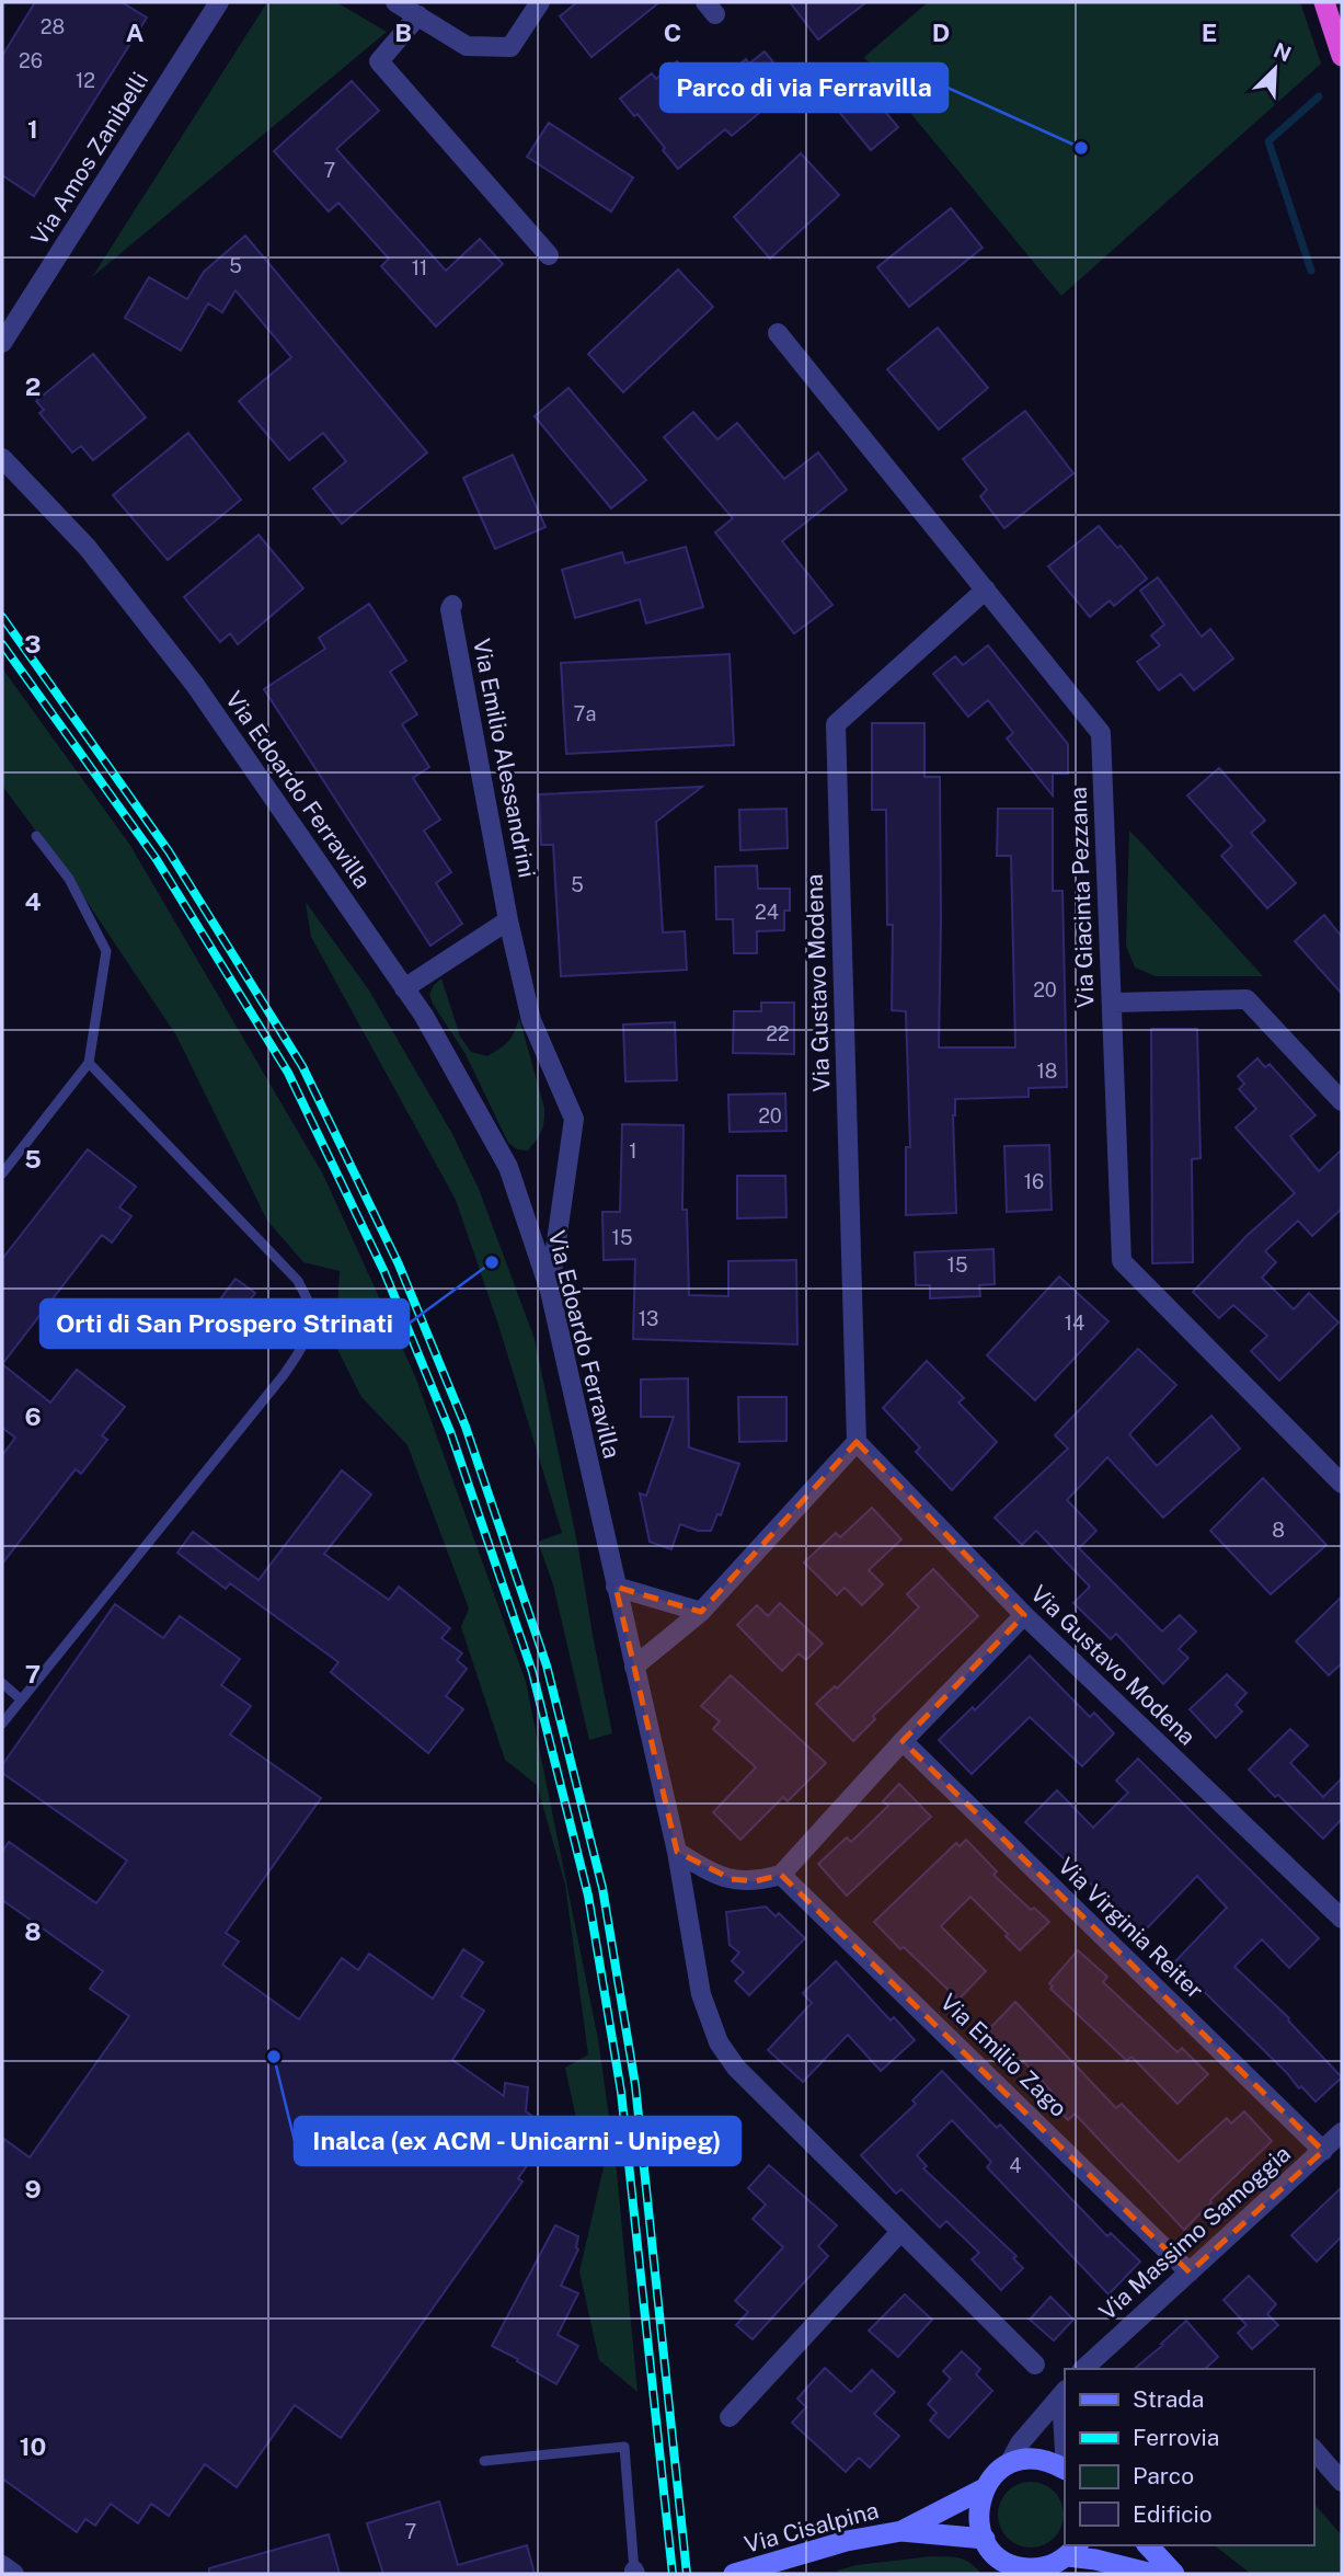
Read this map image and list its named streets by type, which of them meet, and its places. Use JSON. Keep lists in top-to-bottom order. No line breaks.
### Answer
{"streets":{"main road":["Via Cisalpina"],"street":["Via Amos Zanibelli","Via Emilio Alessandrini","Via Edoardo Ferravilla","Via Giacinta Pezzana","Via Gustavo Modena","Via Virginia Reiter","Via Emilio Zago","Via Massimo Samoggia"]},"crossings":[["Via Emilio Alessandrini","Via Edoardo Ferravilla"],["Via Giacinta Pezzana","Via Gustavo Modena"],["Via Virginia Reiter","Via Massimo Samoggia"],["Via Emilio Zago","Via Massimo Samoggia"]],"places":["Parco di via Ferravilla","Orti di San Prospero Strinati","Inalca (ex ACM - Unicarni - Unipeg)"],"house_numbers":["28","26","12","7","5","11","7a","5","24","20","22","18","20","1","16","15","15","13","14","8","4","7"],"legend":["Strada","Ferrovia","Parco","Edificio"],"north":"top right","grid":{"columns":["A","B","C","D","E"],"rows":["1","2","3","4","5","6","7","8","9","10"]}}
